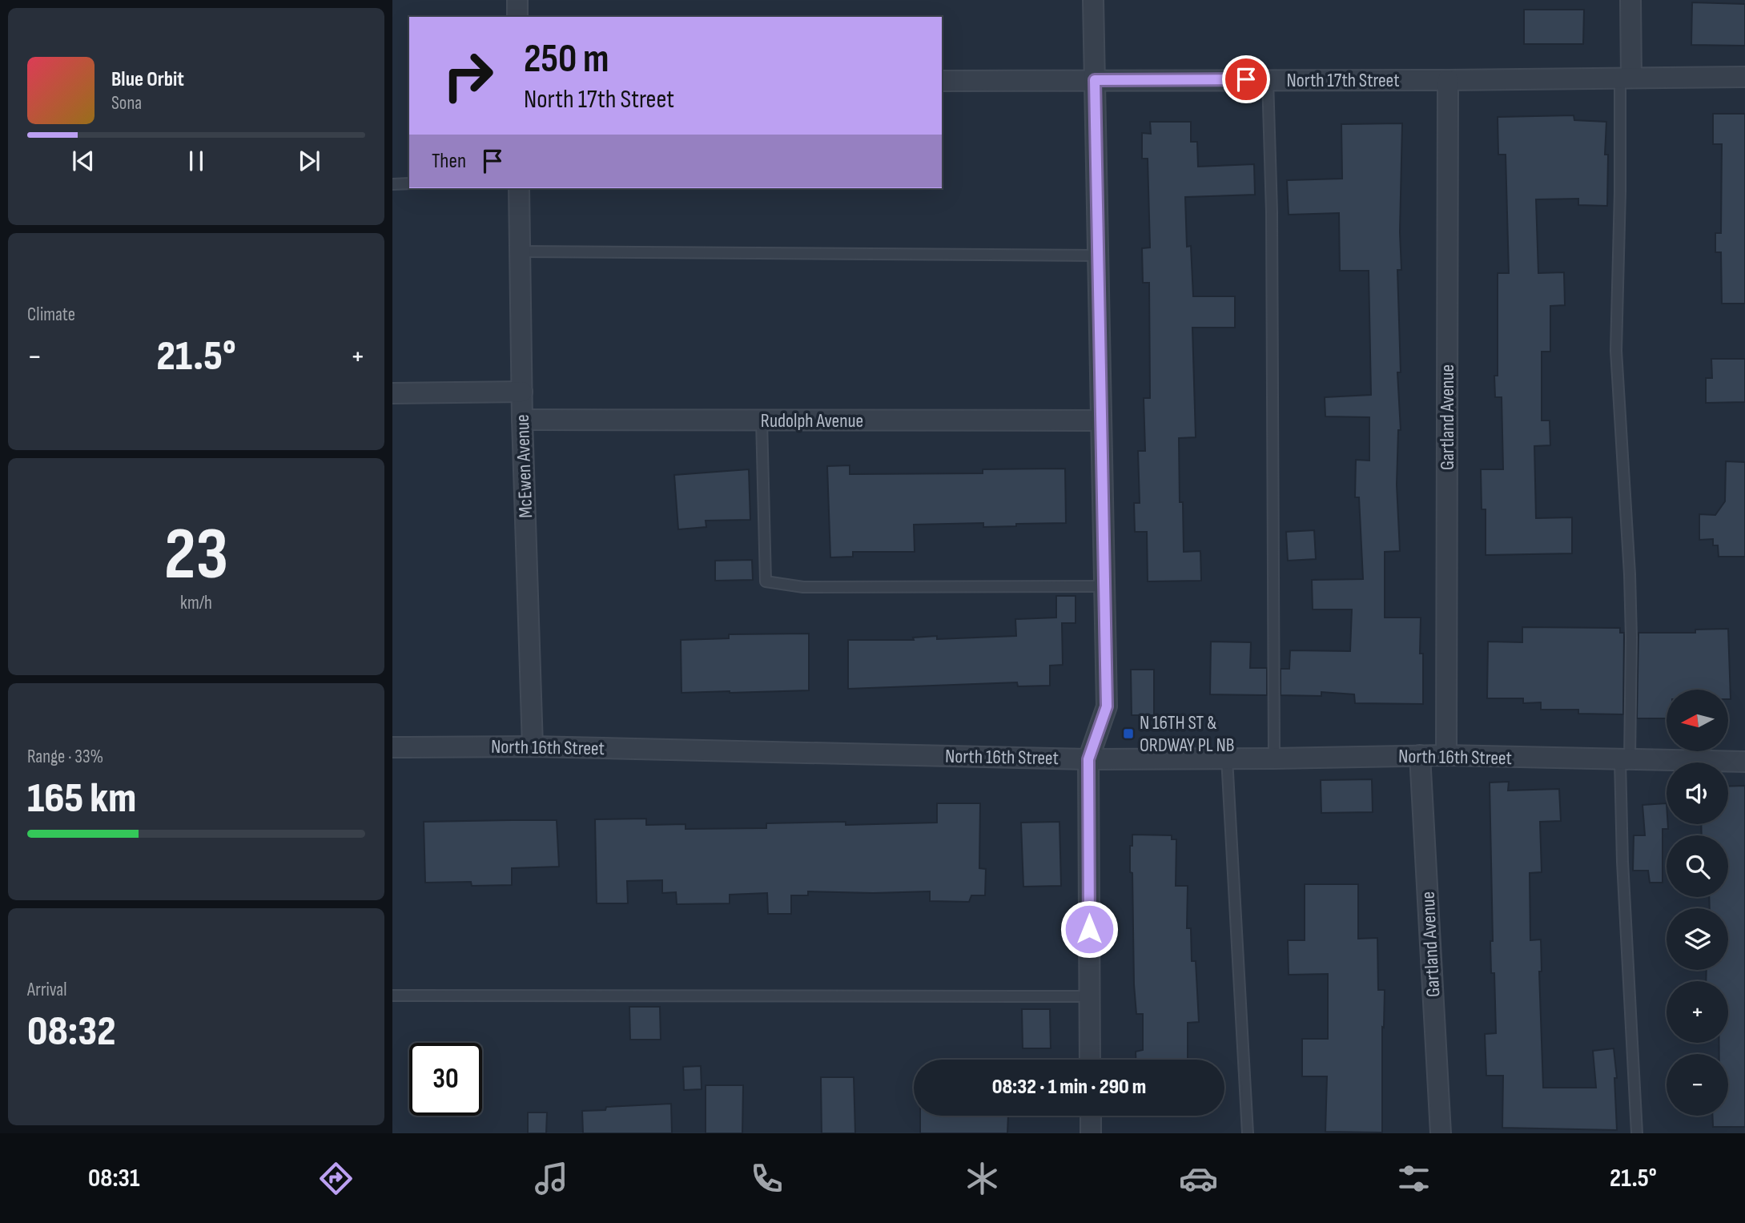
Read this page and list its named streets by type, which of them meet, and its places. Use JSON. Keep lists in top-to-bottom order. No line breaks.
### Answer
{"streets":{"street":["North 17th Street","Gartland Avenue","Rudolph Avenue","McEwen Avenue","North 16th Street"]},"crossings":[["North 17th Street","Gartland Avenue"],["Gartland Avenue","North 16th Street"],["Rudolph Avenue","McEwen Avenue"],["McEwen Avenue","North 16th Street"]],"places":{"transit":["N 16TH ST & ORDWAY PL NB"]},"north":"left","page":{"turn":["250 m","North 17th Street"],"song":["Blue Orbit","Sona"],"then":"Then","tile":["Climate",["23","km/h"],["Range · 33%","165 km"],["Arrival","08:32"]],"heat":["−","21.5°","+"],"map_buttons":["+","−"],"limit":"30","trip":"08:32 · 1 min · 290 m","tabs":["08:31","21.5°"]}}
